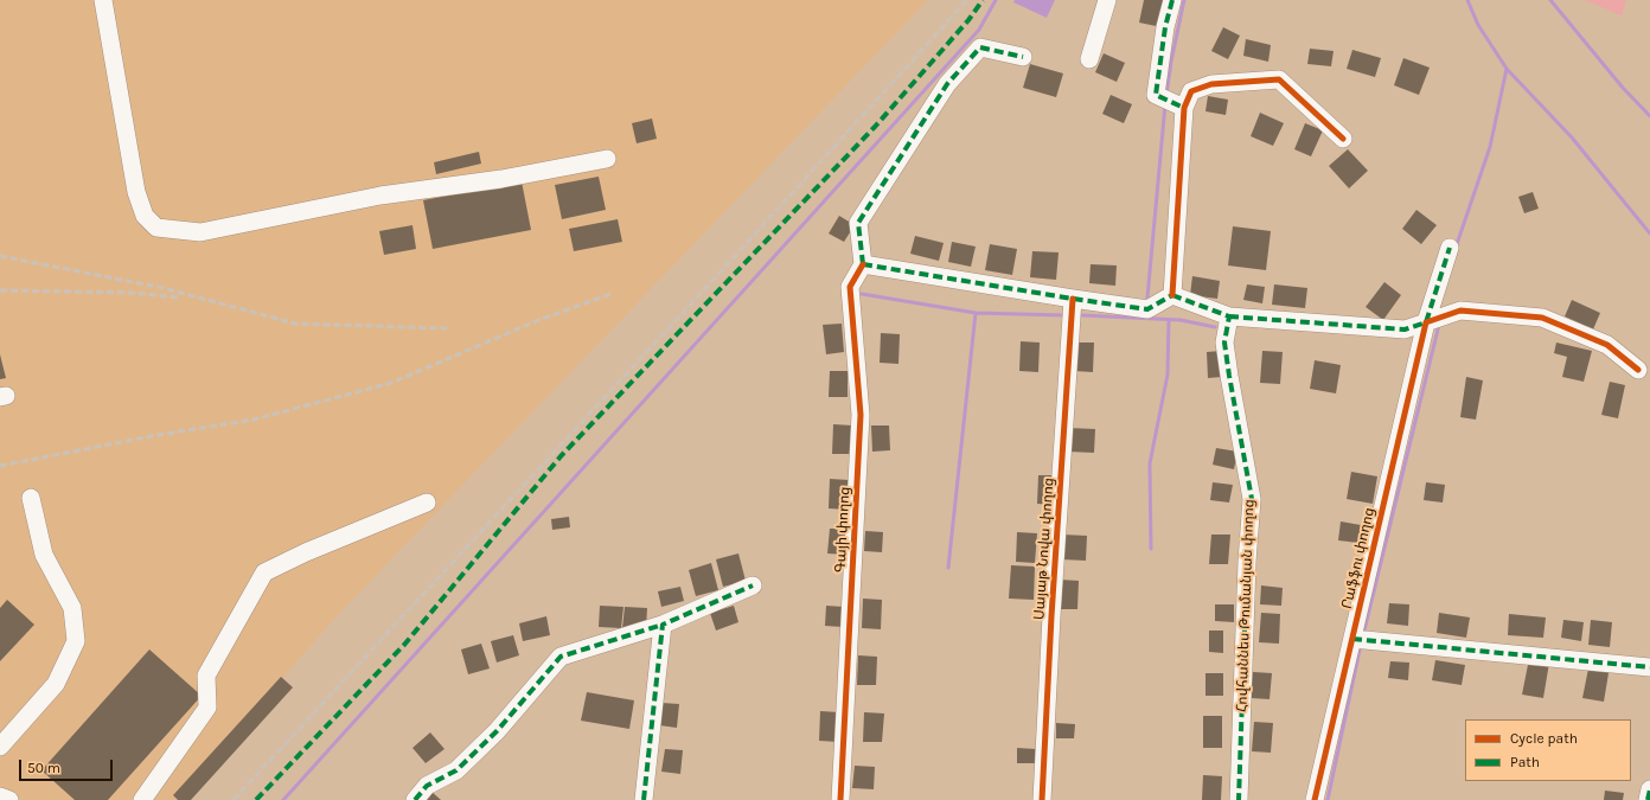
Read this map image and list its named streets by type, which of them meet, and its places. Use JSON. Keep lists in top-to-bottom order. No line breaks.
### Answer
{"streets":{"street":["Գայի փողոց","Սայաթ Նովա փողոց","Րաֆֆու փողոց","Հովհաննես Թումանյան փողոց"]},"legend":["Cycle path","Path"],"scale_bar":"50 m"}
